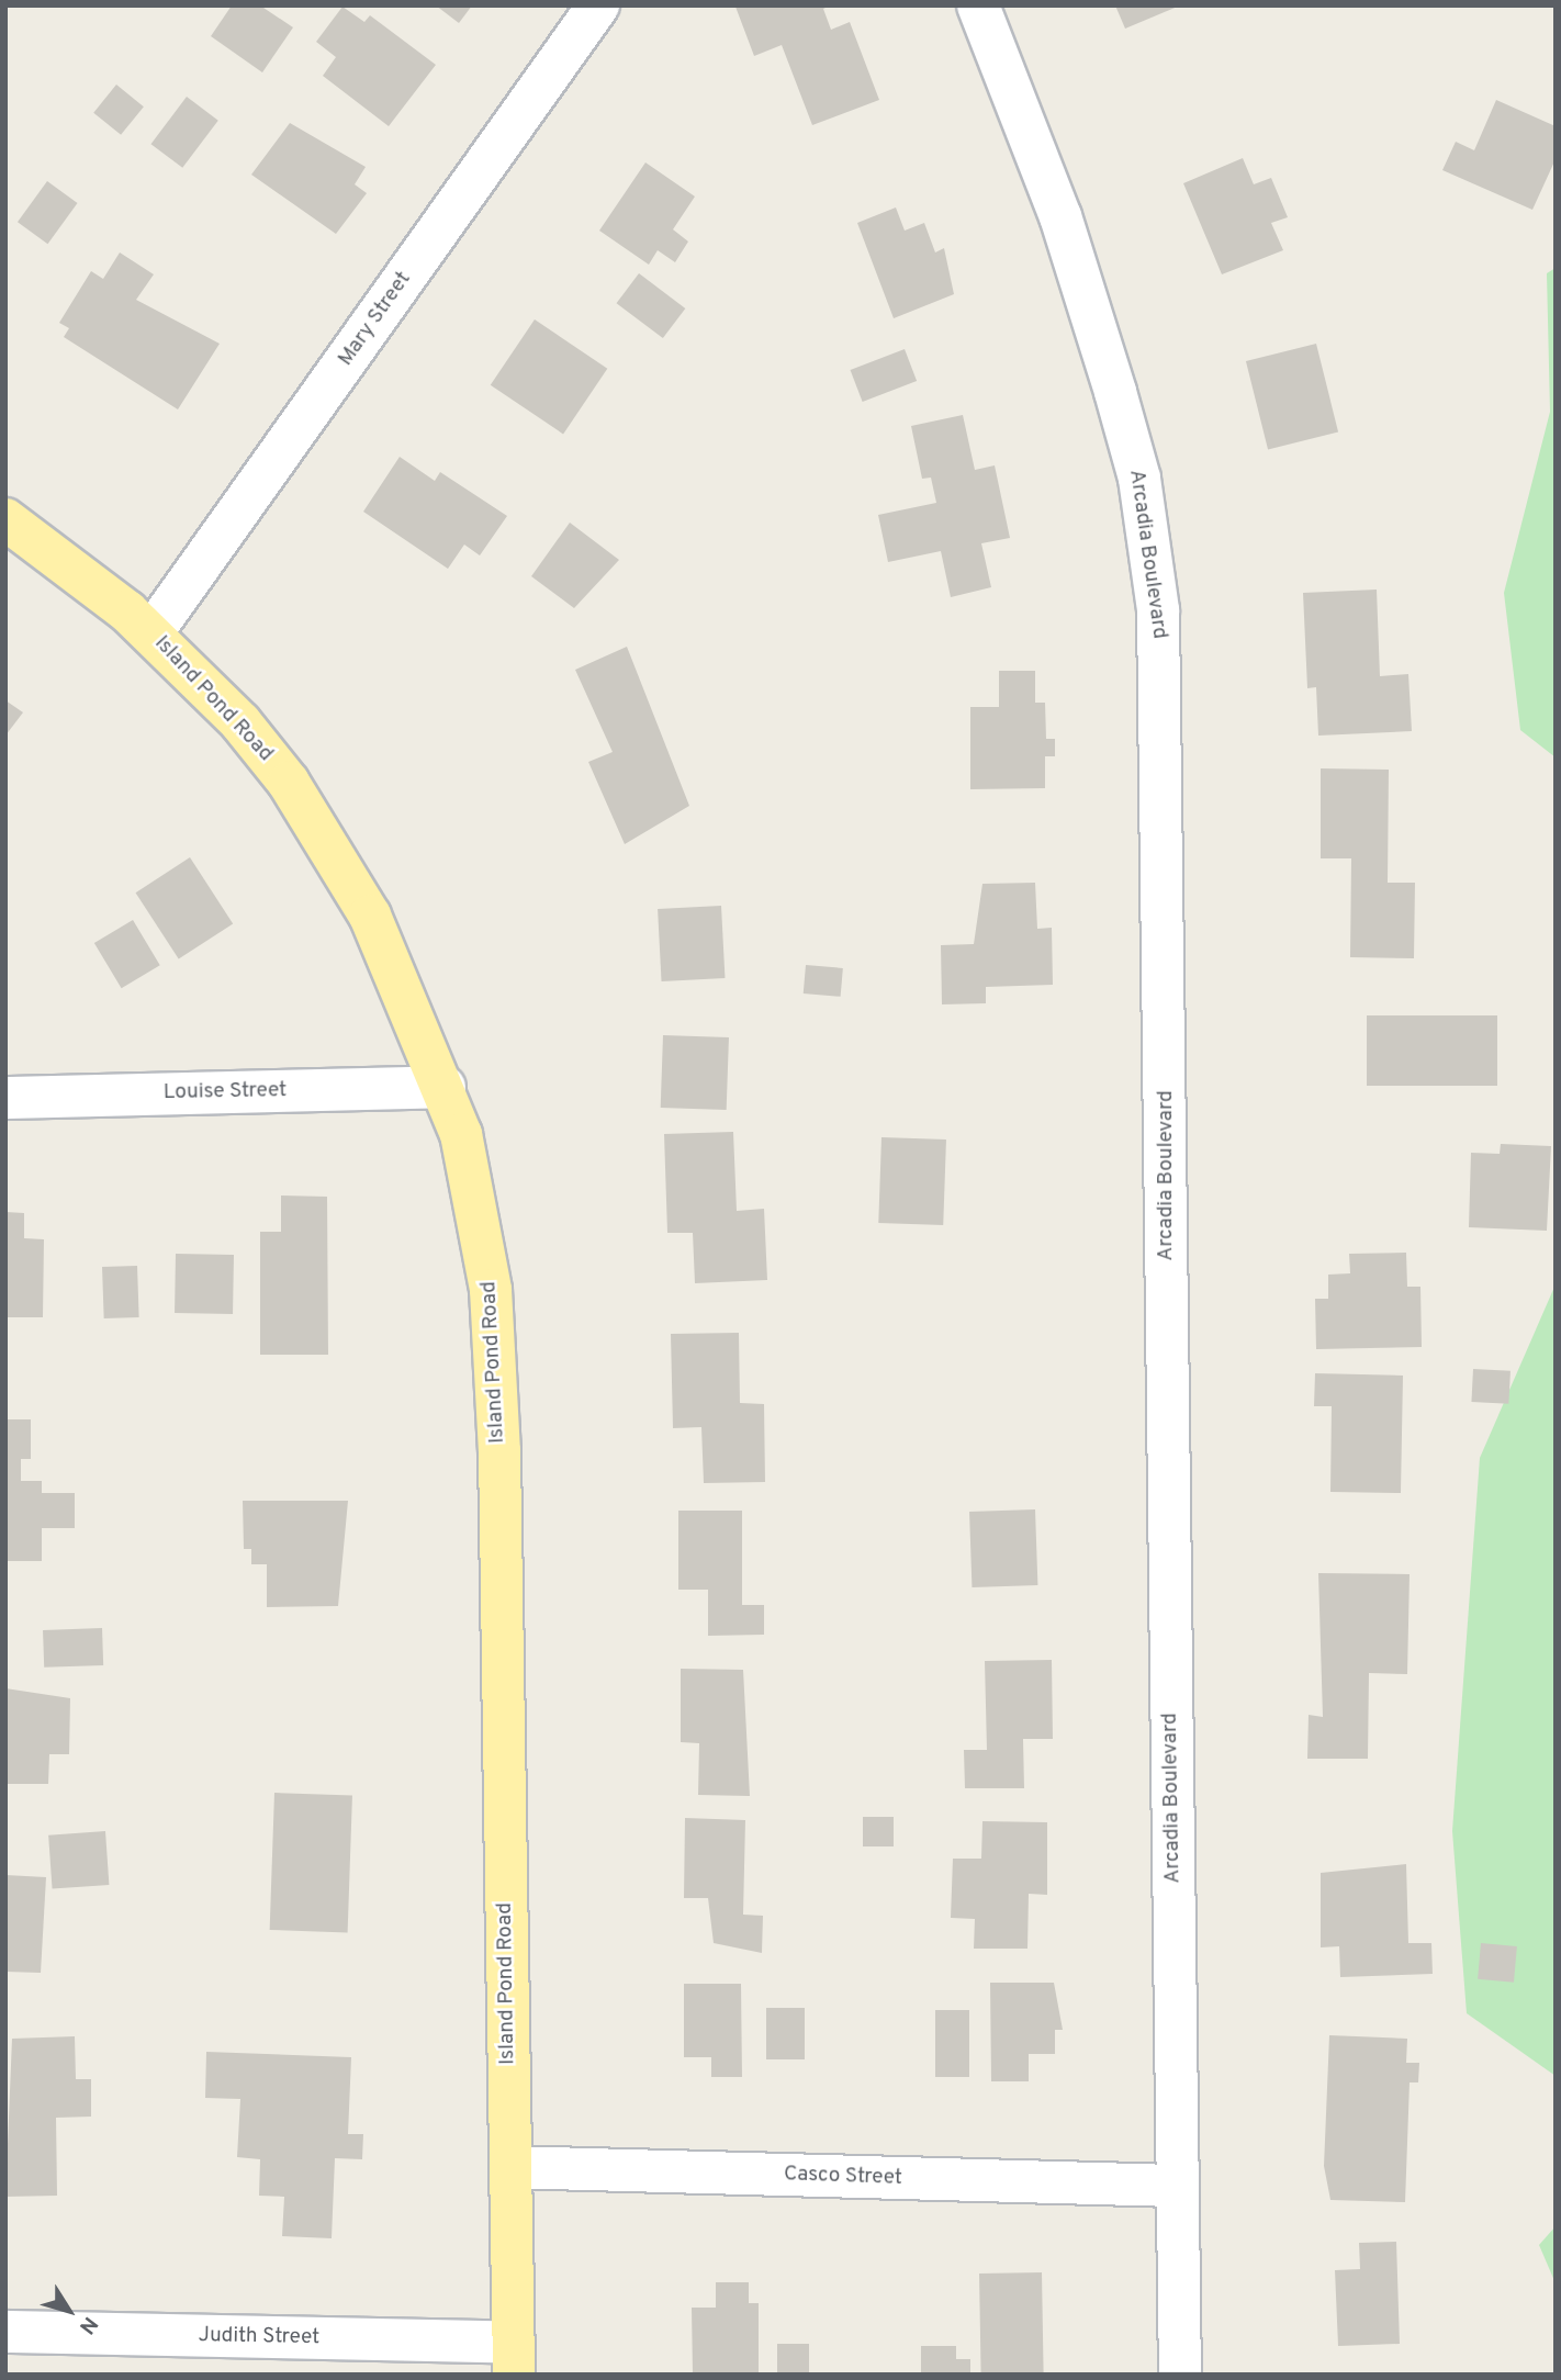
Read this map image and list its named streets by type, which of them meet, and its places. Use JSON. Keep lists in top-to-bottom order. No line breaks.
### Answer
{"streets":{"main road":["Island Pond Road"],"street":["Mary Street","Arcadia Boulevard","Louise Street","Casco Street","Judith Street"]},"crossings":[["Mary Street","Island Pond Road"],["Arcadia Boulevard","Casco Street"],["Island Pond Road","Louise Street"],["Island Pond Road","Casco Street"],["Island Pond Road","Judith Street"]],"north":"bottom right"}
